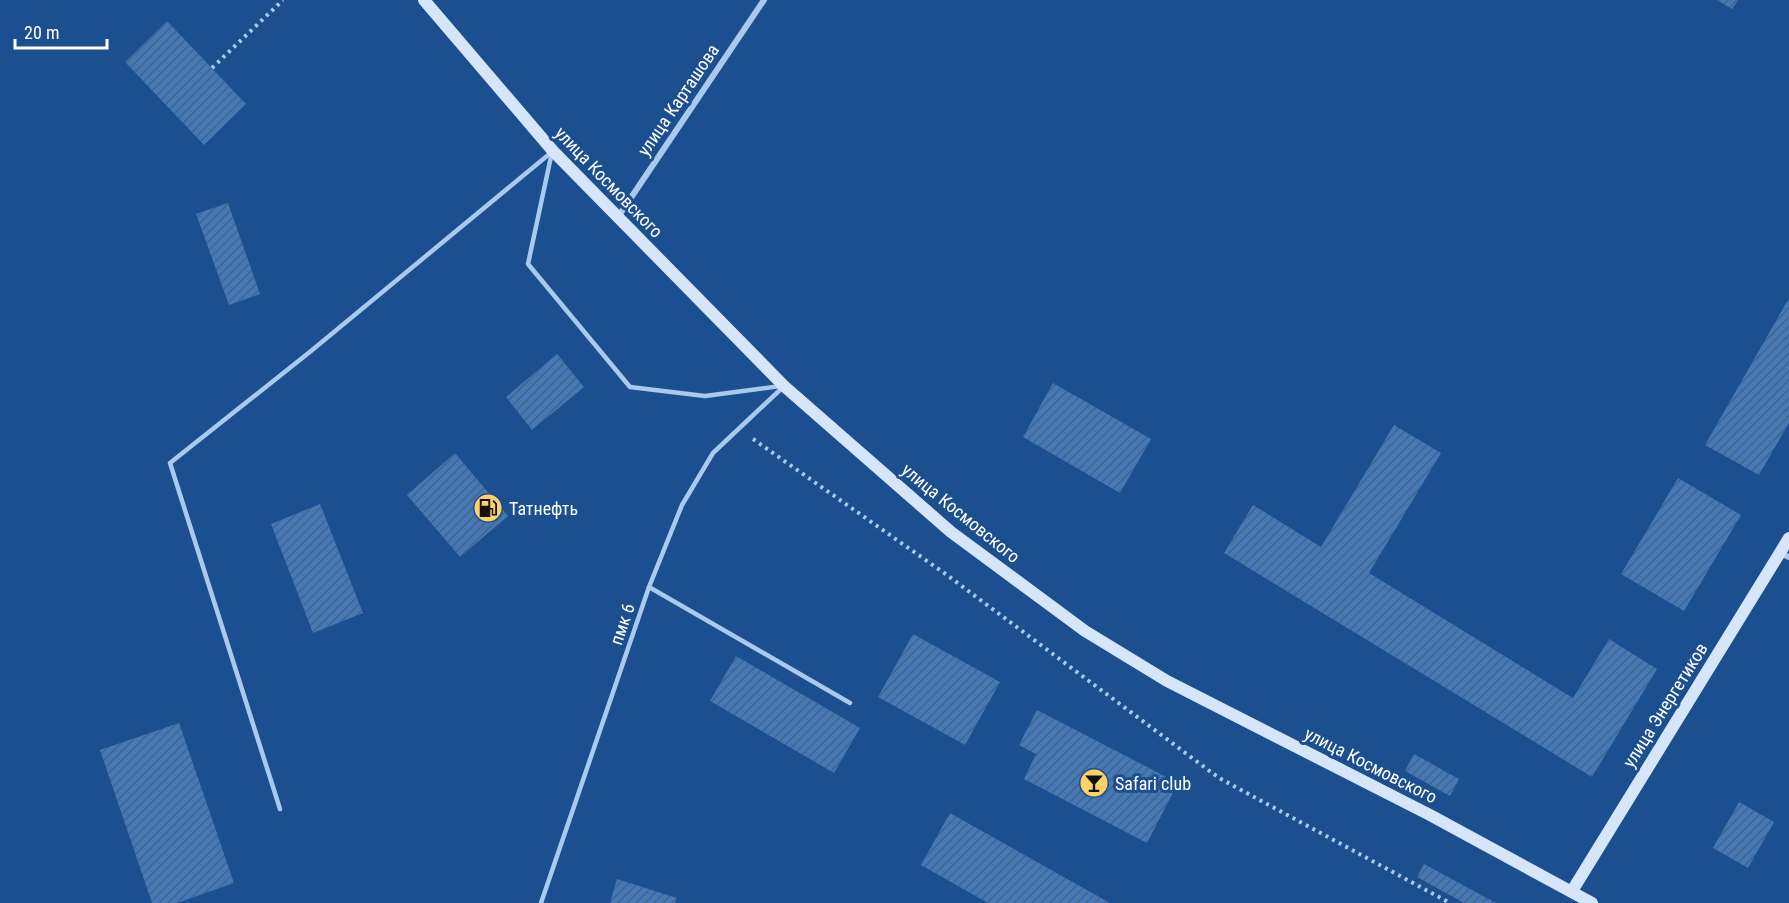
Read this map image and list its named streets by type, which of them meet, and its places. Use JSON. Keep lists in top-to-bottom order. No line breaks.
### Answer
{"streets":{"main road":["улица Космовского","улица Энергетиков"],"street":["улица Карташова"],"lane":["пмк 6"]},"crossings":[["улица Карташова","улица Космовского"],["улица Космовского","пмк 6"],["улица Космовского","улица Энергетиков"]],"places":{"fuel station":["Татнефть"],"bar":["Safari club"]},"scale_bar":"20 m"}
